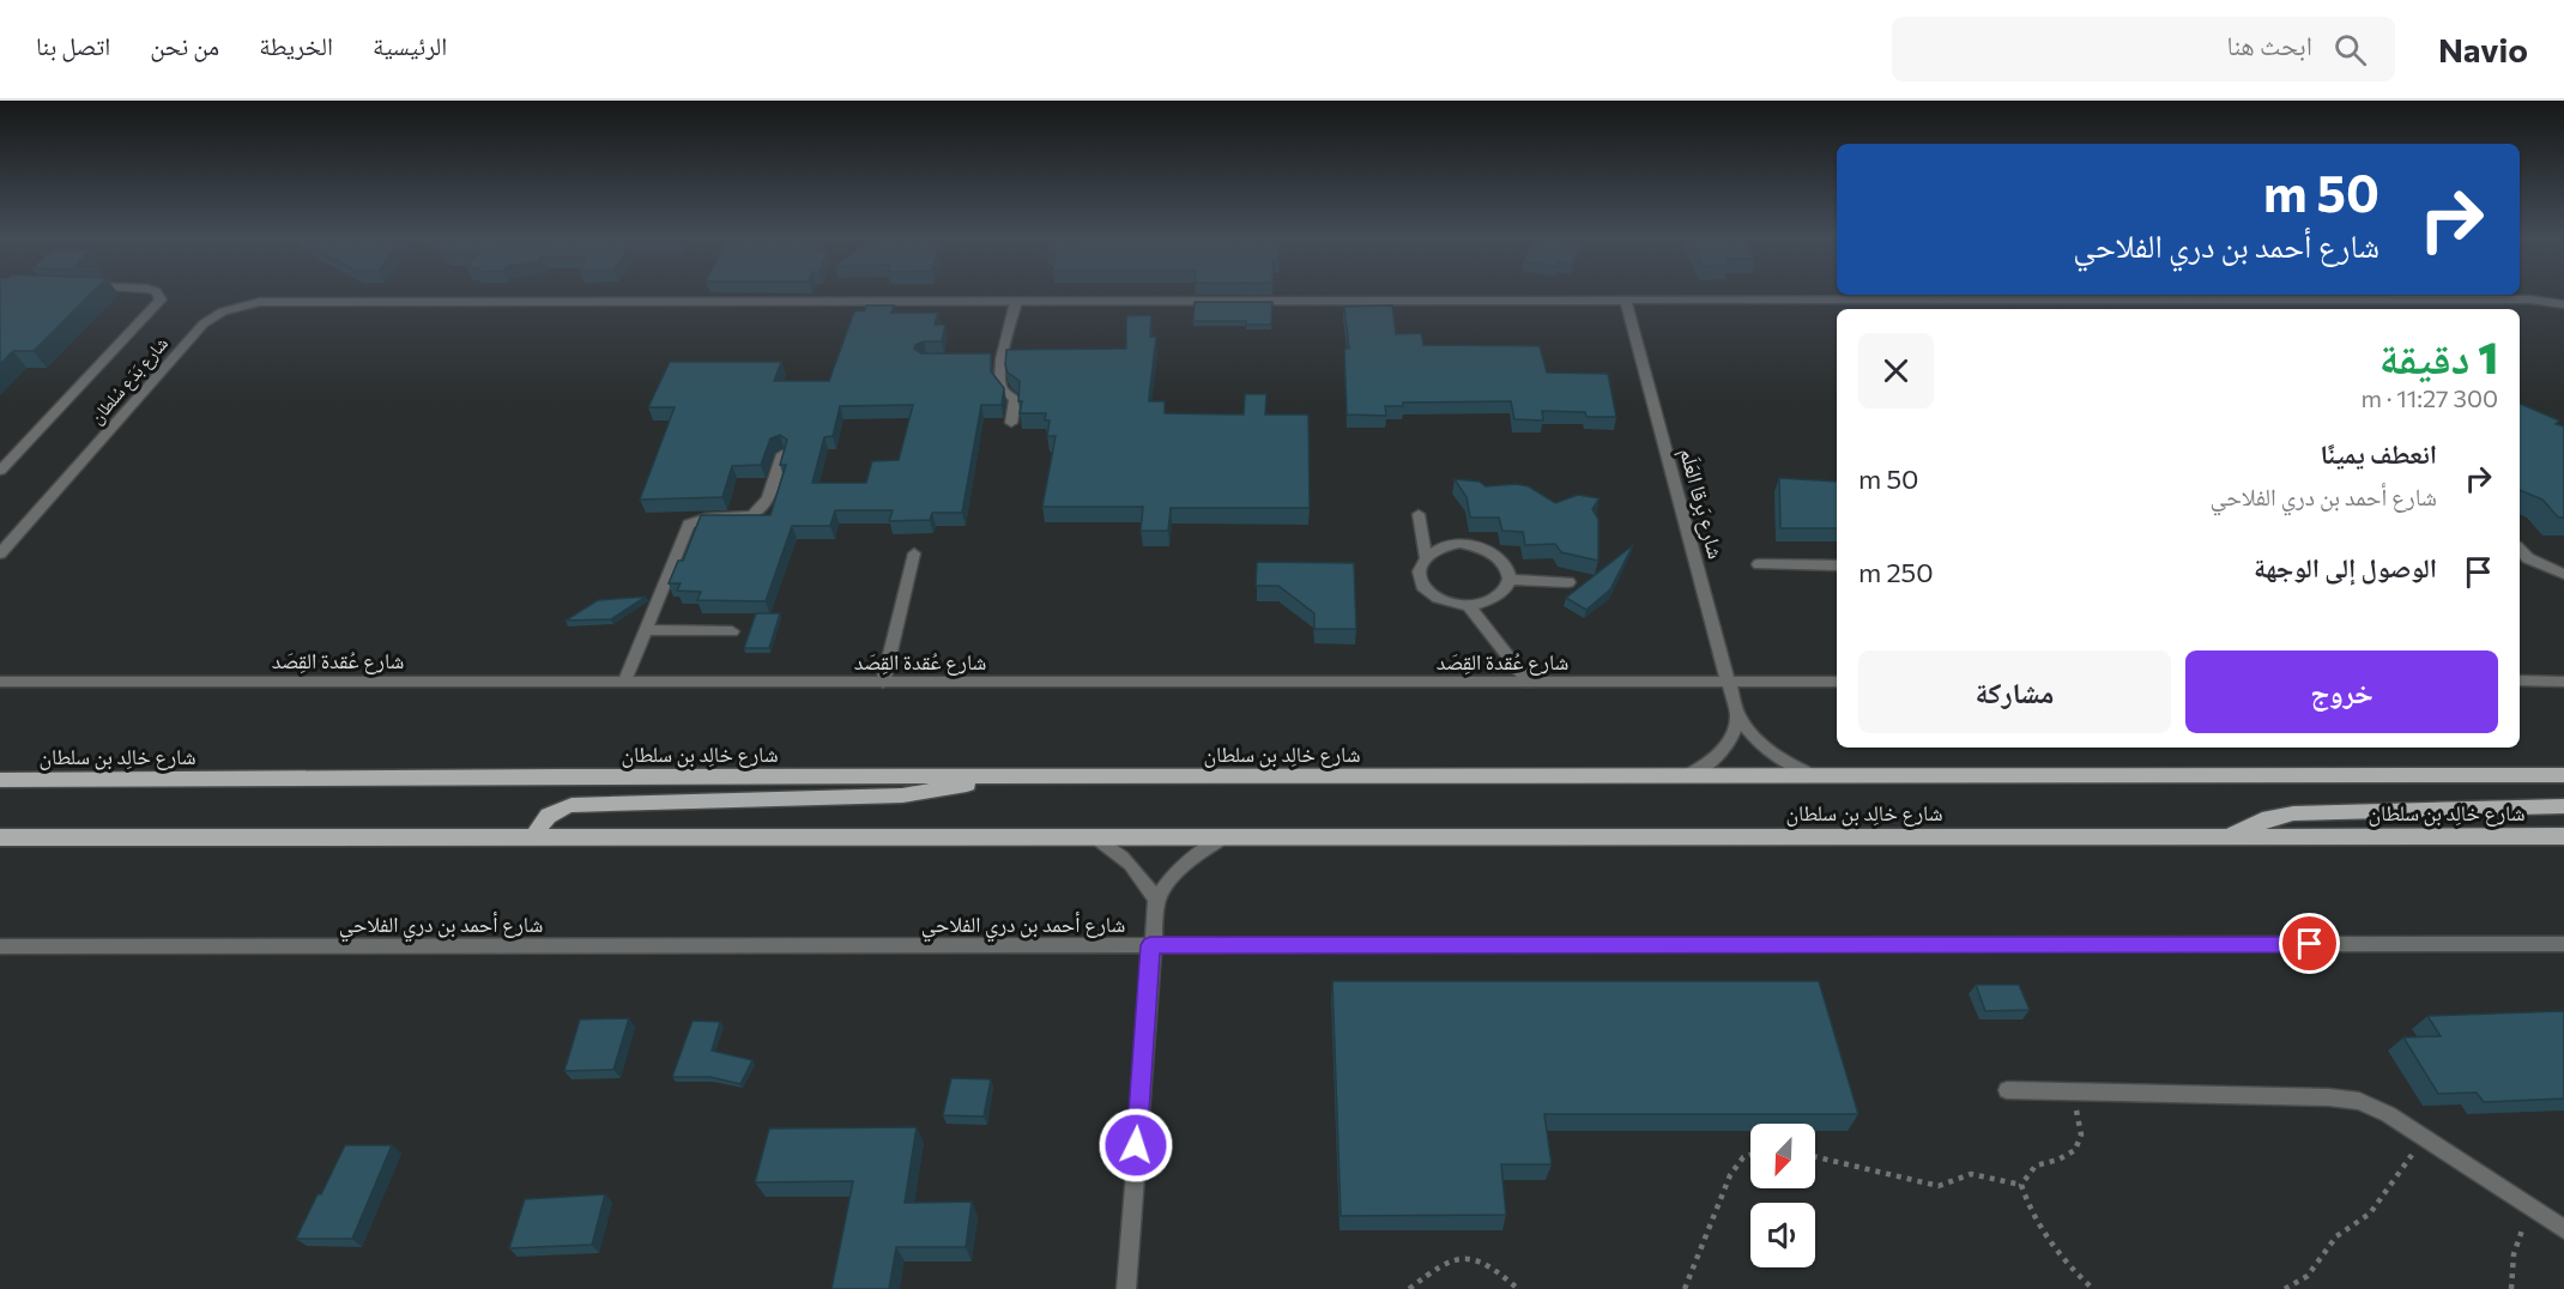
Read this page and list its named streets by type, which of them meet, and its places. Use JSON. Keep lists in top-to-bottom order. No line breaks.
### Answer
{"streets":{"main road":["شارع خالِد بن سلطان"],"street":["شارع بَدَع سُلطان","شارع بَرقا العَلَم","شارع عُقدة القِصَد","شارع أحمد بن دري الفلاحي"]},"crossings":[["شارع بَدَع سُلطان","شارع بَرقا العَلَم"],["شارع بَرقا العَلَم","شارع عُقدة القِصَد"],["شارع بَرقا العَلَم","شارع خالِد بن سلطان"]],"north":"bottom left","page":{"header":"Navio","search":"ابحث هنا","nav":["الرئيسية","الخريطة","من نحن","اتصل بنا"],"turn":["50 m","شارع أحمد بن دري الفلاحي"],"heading":["1 دقيقة","300 m · 11:27"],"list":[{"name":"انعطف يمينًا","note":"شارع أحمد بن دري الفلاحي","value":"50 m"},{"name":"الوصول إلى الوجهة","value":"250 m"}],"buttons":["خروج","مشاركة"]}}
